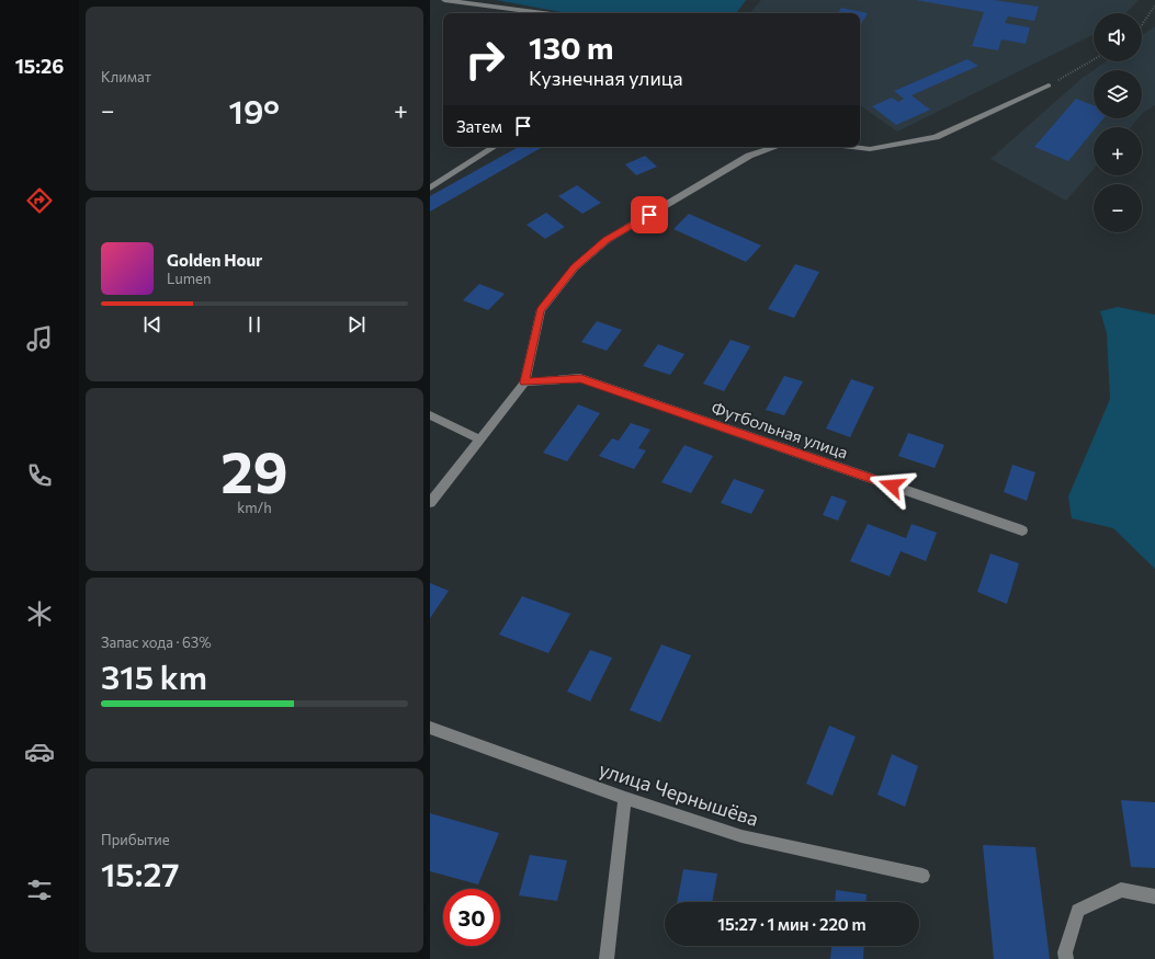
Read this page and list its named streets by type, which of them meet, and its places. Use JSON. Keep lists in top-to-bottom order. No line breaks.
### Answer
{"streets":{"street":["Футбольная улица","улица Чернышёва"]},"page":{"tabs":"15:26","tile":["Климат",["29","km/h"],["Запас хода · 63%","315 km"],["Прибытие","15:27"]],"map_buttons":["+","−"],"turn":["130 m","Кузнечная улица"],"heat":["−","19°","+"],"then":"Затем","song":["Golden Hour","Lumen"],"limit":"30","trip":"15:27 · 1 мин · 220 m"}}
